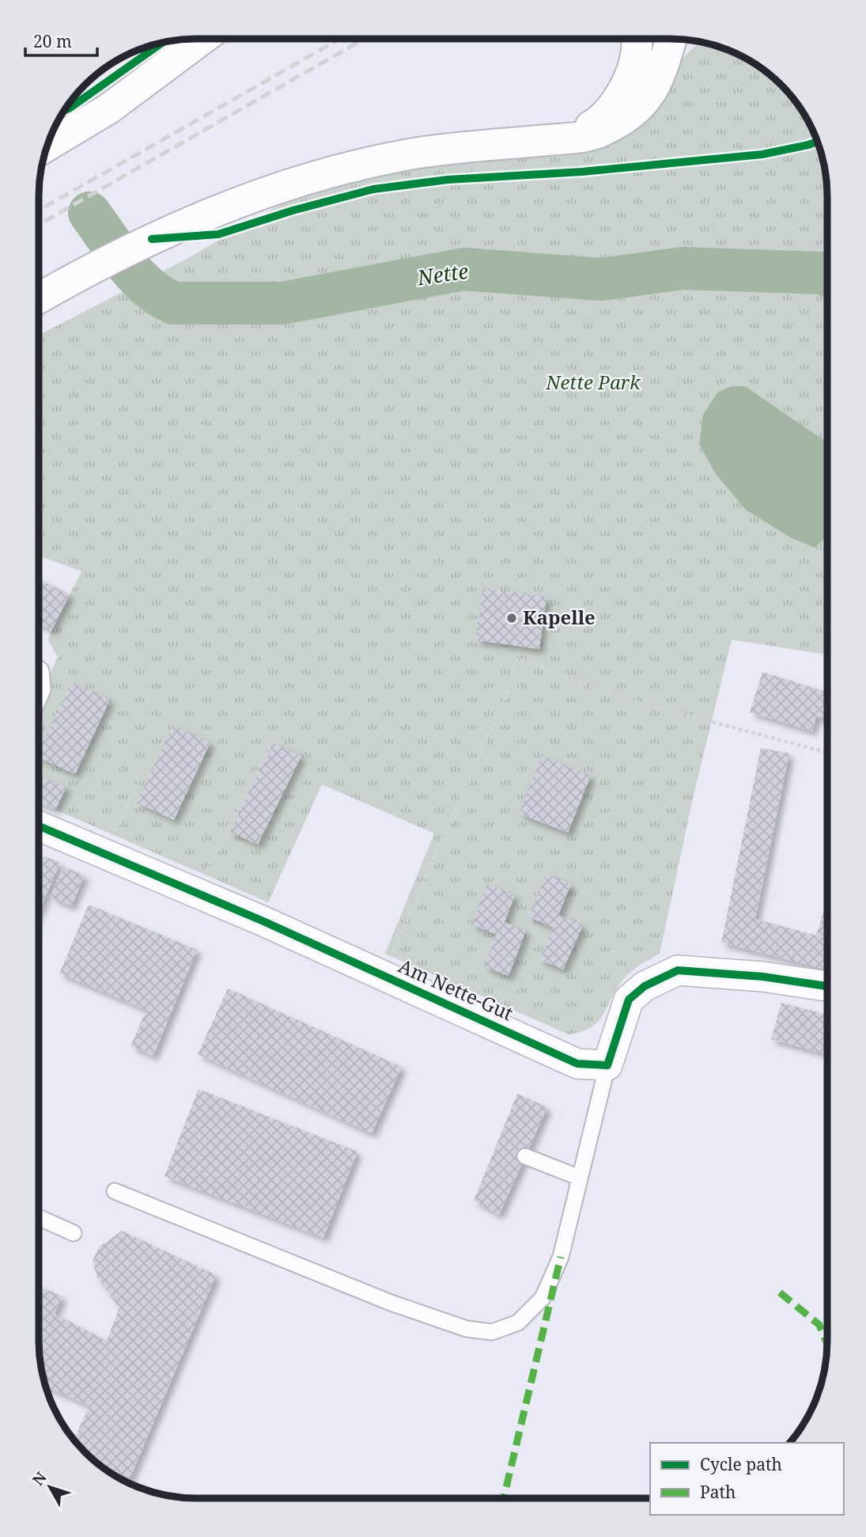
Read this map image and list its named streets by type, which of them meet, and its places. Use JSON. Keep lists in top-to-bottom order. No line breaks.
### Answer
{"streets":{"street":["Am Nette-Gut"]},"water":["Nette"],"parks":["Nette Park"],"places":["Kapelle"],"legend":["Cycle path","Path"],"scale_bar":"20 m","north":"top left"}
